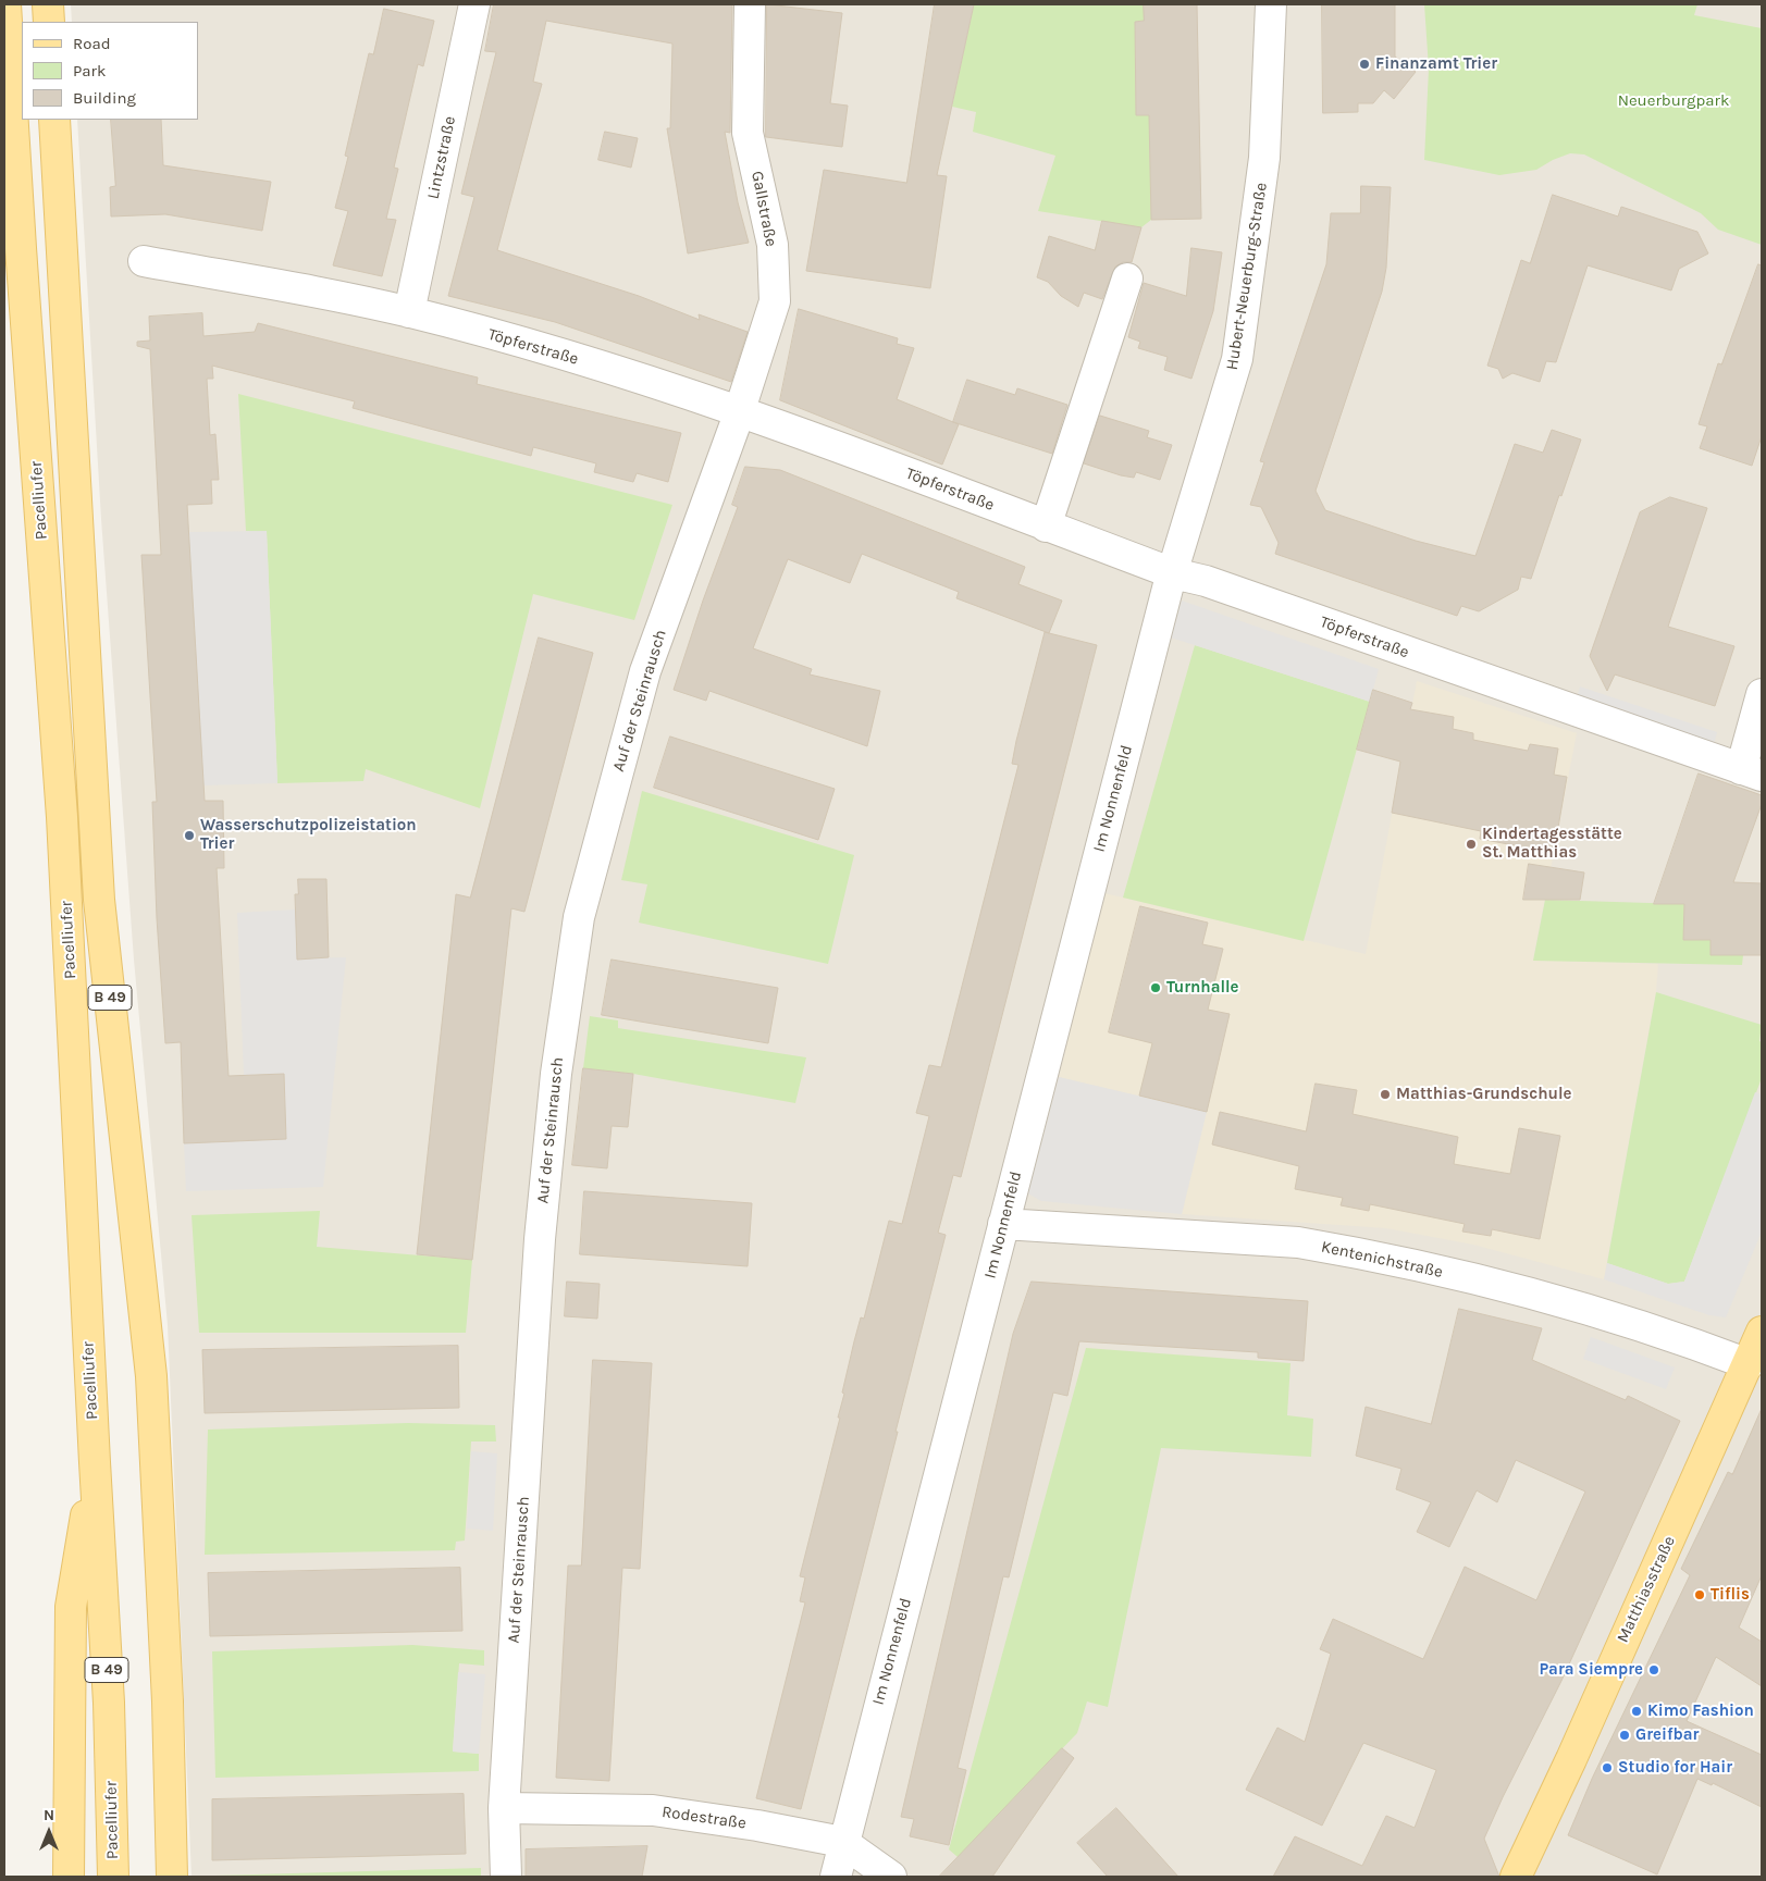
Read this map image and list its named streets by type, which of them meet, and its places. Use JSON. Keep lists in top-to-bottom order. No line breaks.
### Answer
{"streets":{"main road":["Pacelliufer","B 49","Matthiasstraße"],"street":["Lintzstraße","Gallstraße","Hubert-Neuerburg-Straße","Töpferstraße","Auf der Steinrausch","Im Nonnenfeld","Kentenichstraße","Rodestraße"]},"crossings":[["Lintzstraße","Töpferstraße"],["Gallstraße","Töpferstraße"],["Gallstraße","Auf der Steinrausch"],["Hubert-Neuerburg-Straße","Töpferstraße"],["Hubert-Neuerburg-Straße","Im Nonnenfeld"],["Töpferstraße","Auf der Steinrausch"],["Töpferstraße","Im Nonnenfeld"],["Auf der Steinrausch","Rodestraße"],["Im Nonnenfeld","Kentenichstraße"],["Im Nonnenfeld","Rodestraße"],["Kentenichstraße","Matthiasstraße"]],"parks":["Neuerburgpark"],"places":["Finanzamt Trier","Wasserschutzpolizeistation Trier","Kindertagesstätte St. Matthias","Turnhalle","Matthias-Grundschule","Tiflis","Para Siempre","Kimo Fashion","Greifbar","Studio for Hair"],"legend":["Road","Park","Building"],"north":"top"}
